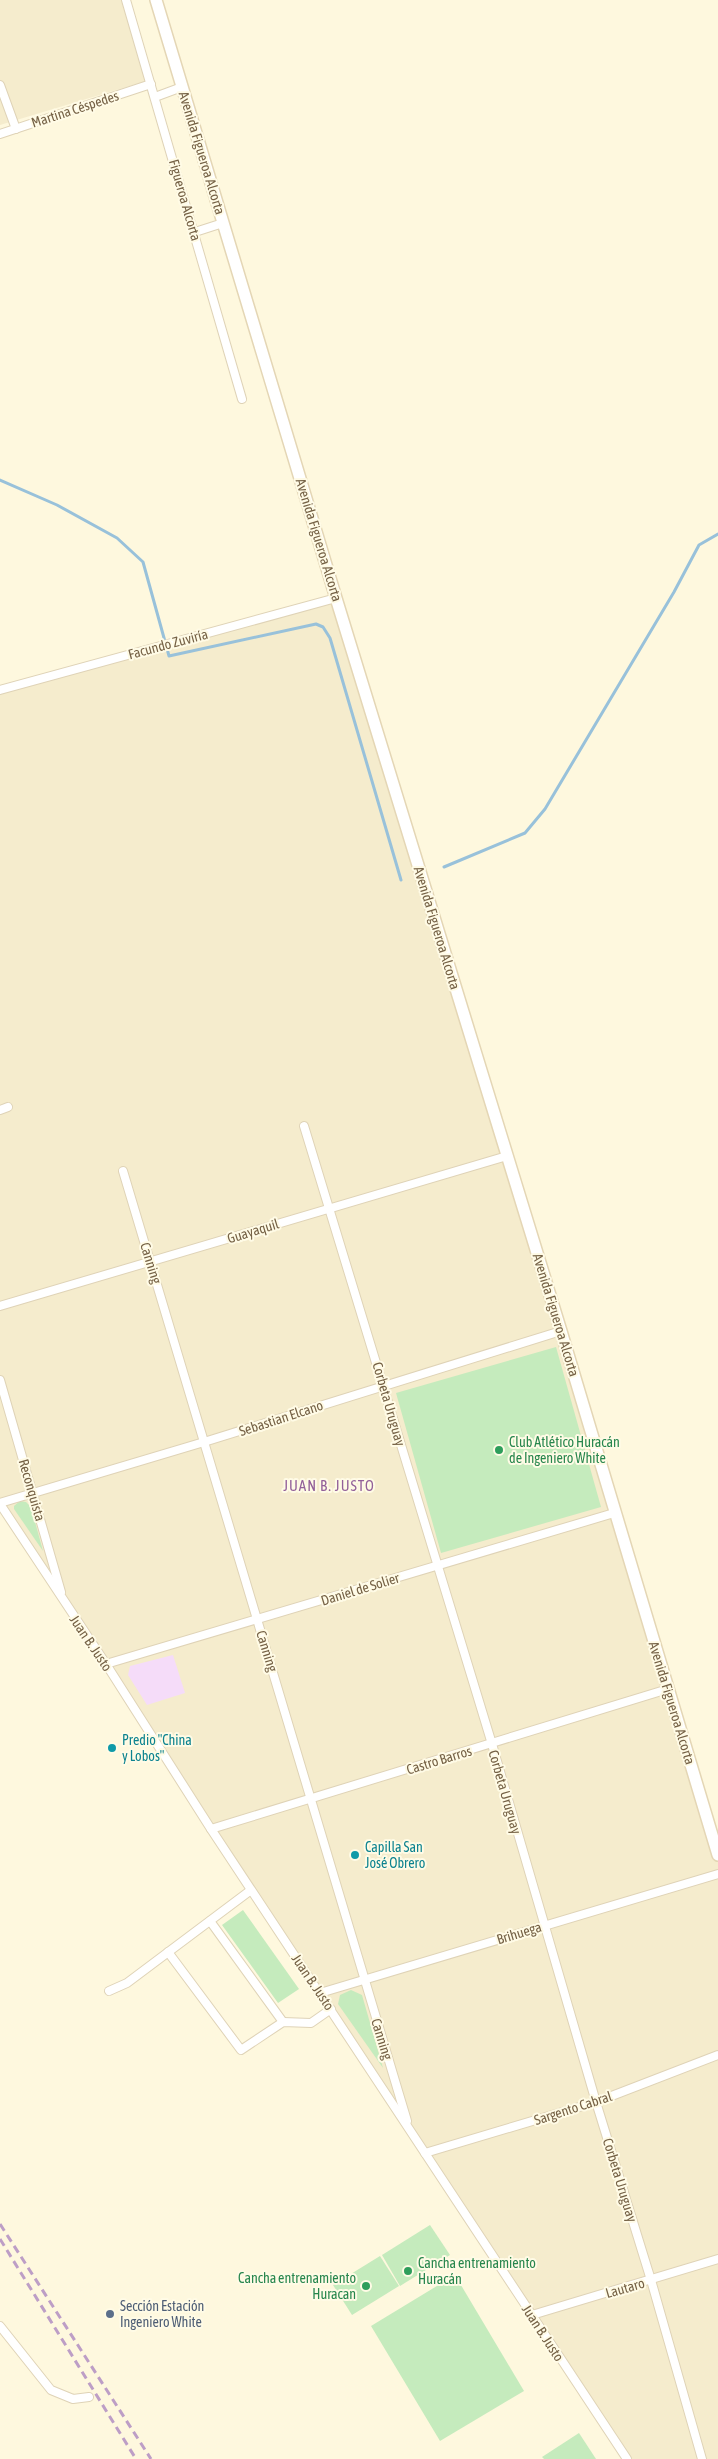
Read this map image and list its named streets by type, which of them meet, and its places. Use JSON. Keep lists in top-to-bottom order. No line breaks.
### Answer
{"streets":{"main road":["Avenida Figueroa Alcorta"],"street":["Martina Céspedes","Figueroa Alcorta","Facundo Zuviría","Guayaquil","Canning","Corbeta Uruguay","Sebastian Elcano","Reconquista","Daniel de Solier","Juan B. Justo","Castro Barros","Brihuega","Sargento Cabral","Lautaro"]},"crossings":[["Martina Céspedes","Figueroa Alcorta"],["Avenida Figueroa Alcorta","Facundo Zuviría"],["Avenida Figueroa Alcorta","Guayaquil"],["Avenida Figueroa Alcorta","Sebastian Elcano"],["Avenida Figueroa Alcorta","Daniel de Solier"],["Avenida Figueroa Alcorta","Castro Barros"],["Guayaquil","Canning"],["Guayaquil","Corbeta Uruguay"],["Canning","Sebastian Elcano"],["Canning","Daniel de Solier"],["Canning","Juan B. Justo"],["Canning","Castro Barros"],["Canning","Brihuega"],["Corbeta Uruguay","Sebastian Elcano"],["Corbeta Uruguay","Daniel de Solier"],["Corbeta Uruguay","Castro Barros"],["Corbeta Uruguay","Brihuega"],["Corbeta Uruguay","Sargento Cabral"],["Corbeta Uruguay","Lautaro"],["Sebastian Elcano","Reconquista"],["Sebastian Elcano","Juan B. Justo"],["Reconquista","Juan B. Justo"],["Daniel de Solier","Juan B. Justo"],["Juan B. Justo","Castro Barros"],["Juan B. Justo","Brihuega"],["Juan B. Justo","Sargento Cabral"],["Juan B. Justo","Lautaro"]],"districts":["JUAN B. JUSTO"],"places":["Club Atlético Huracán de Ingeniero White","Predio \"China y Lobos\"","Capilla San José Obrero","Cancha entrenamiento Huracán","Cancha entrenamiento Huracan","Sección Estación Ingeniero White"]}
